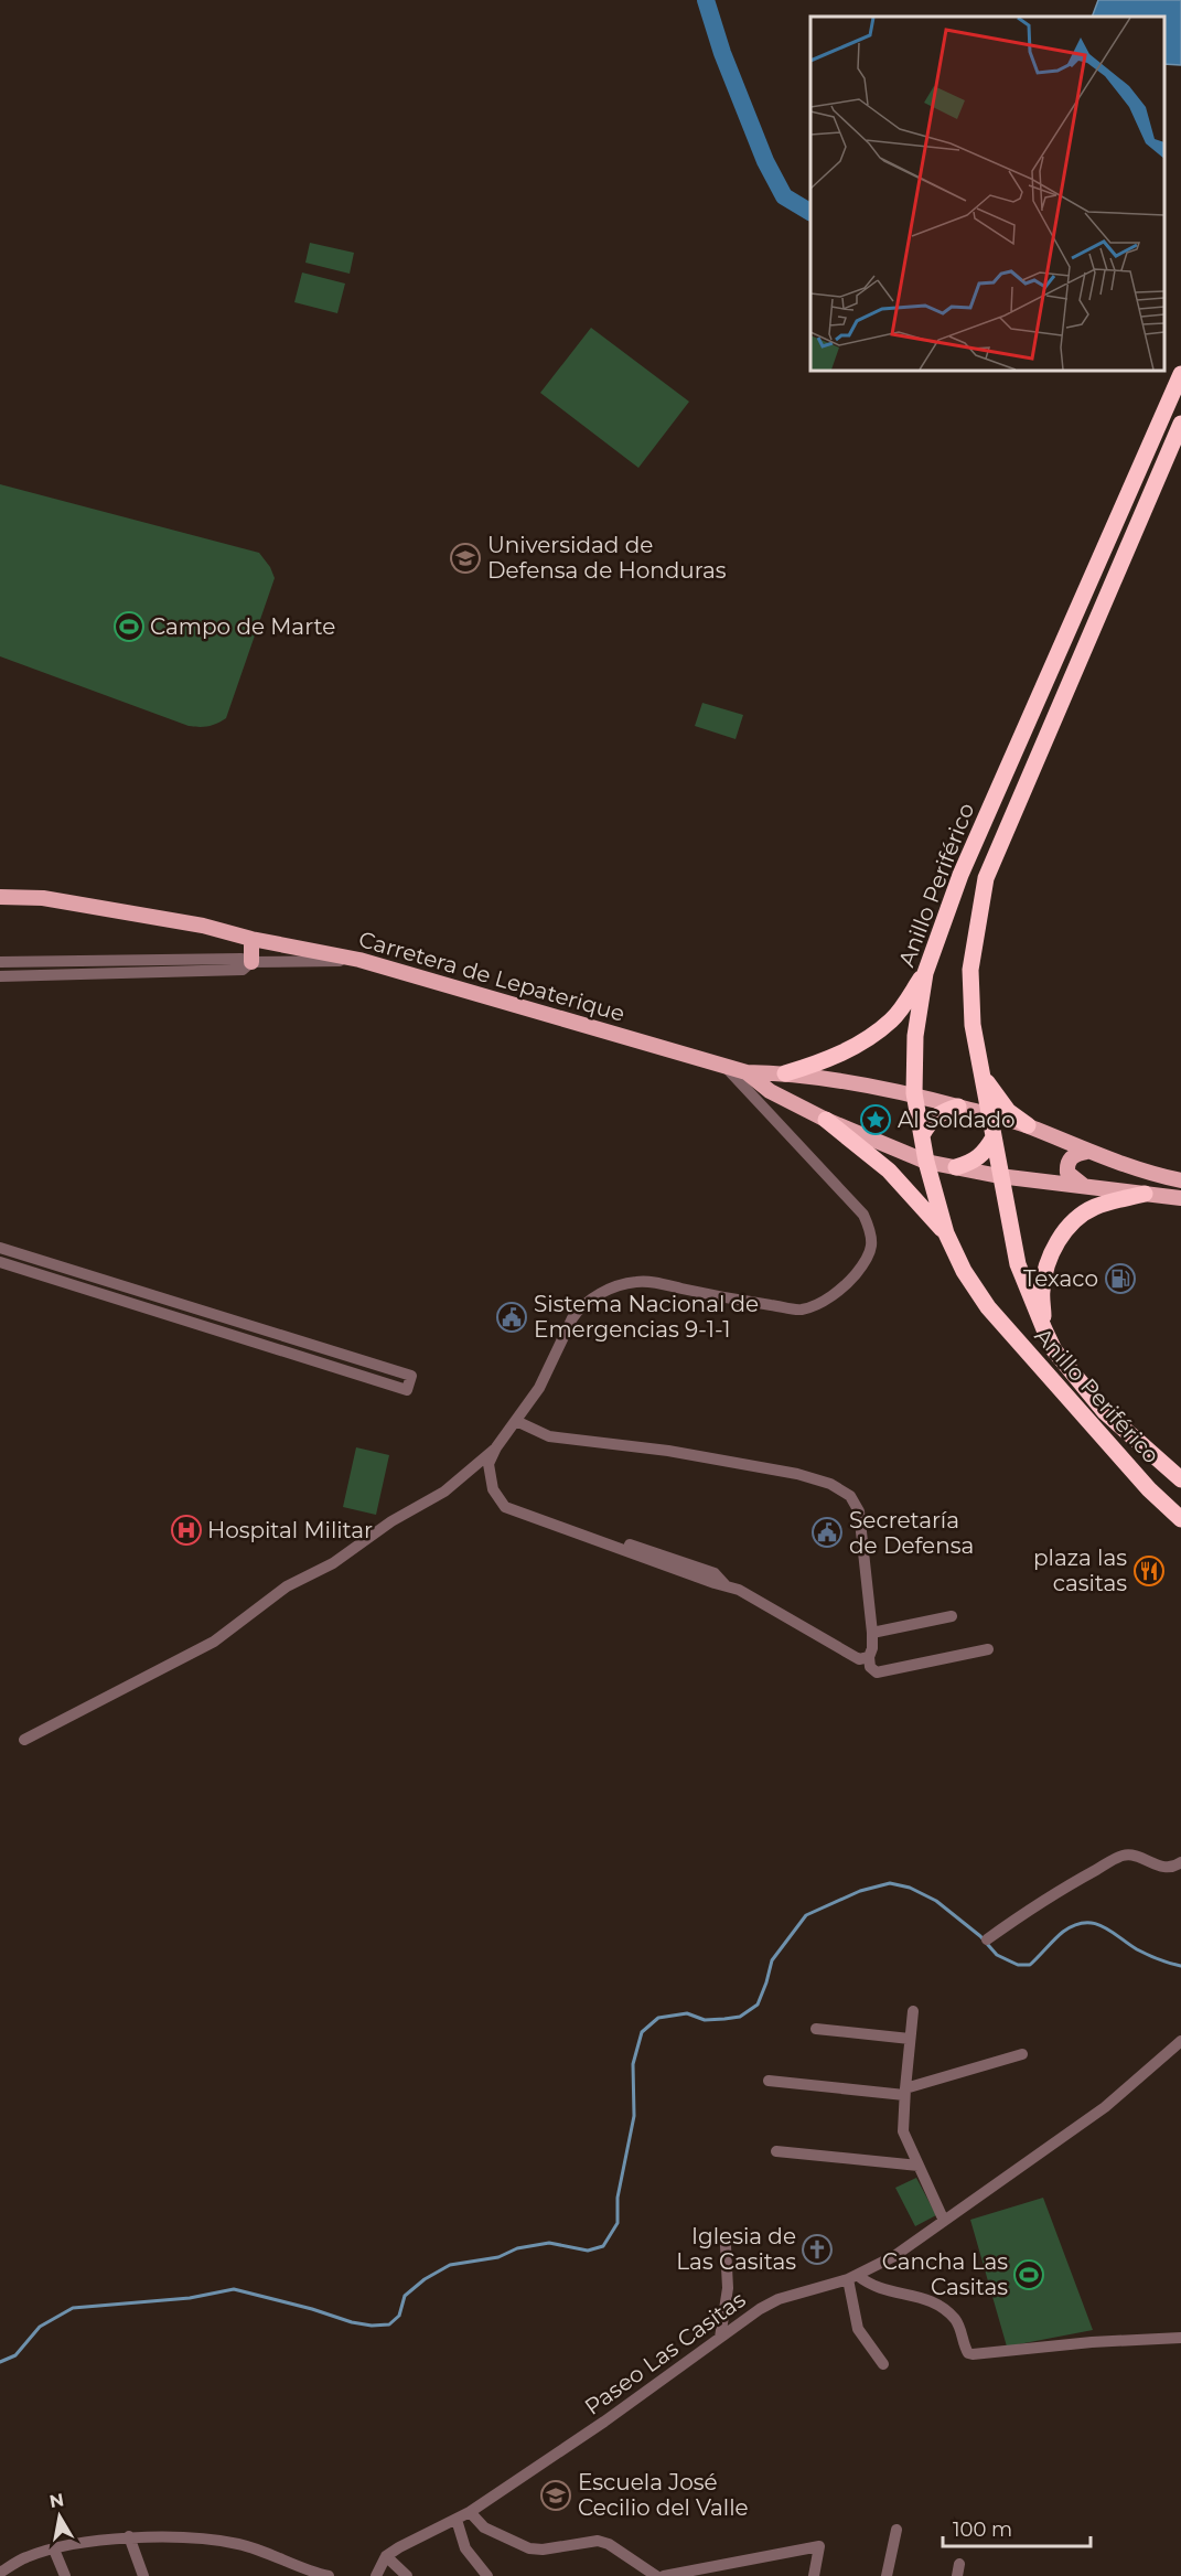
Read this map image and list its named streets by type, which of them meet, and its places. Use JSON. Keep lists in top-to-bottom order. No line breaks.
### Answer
{"streets":{"highway":["Anillo Periférico"],"main road":["Carretera de Lepaterique"],"street":["Paseo Las Casitas"]},"crossings":[["Anillo Periférico","Carretera de Lepaterique"]],"places":{"school or university":["Universidad de Defensa de Honduras","Escuela José Cecilio del Valle"],"sports":["Campo de Marte","Cancha Las Casitas"],"place":["Al Soldado"],"fuel station":["Texaco"],"public building":["Sistema Nacional de Emergencias 9-1-1","Secretaría de Defensa"],"hospital":["Hospital Militar"],"restaurant":["plaza las casitas"],"church":["Iglesia de Las Casitas"]},"scale_bar":"100 m","north":"top"}
